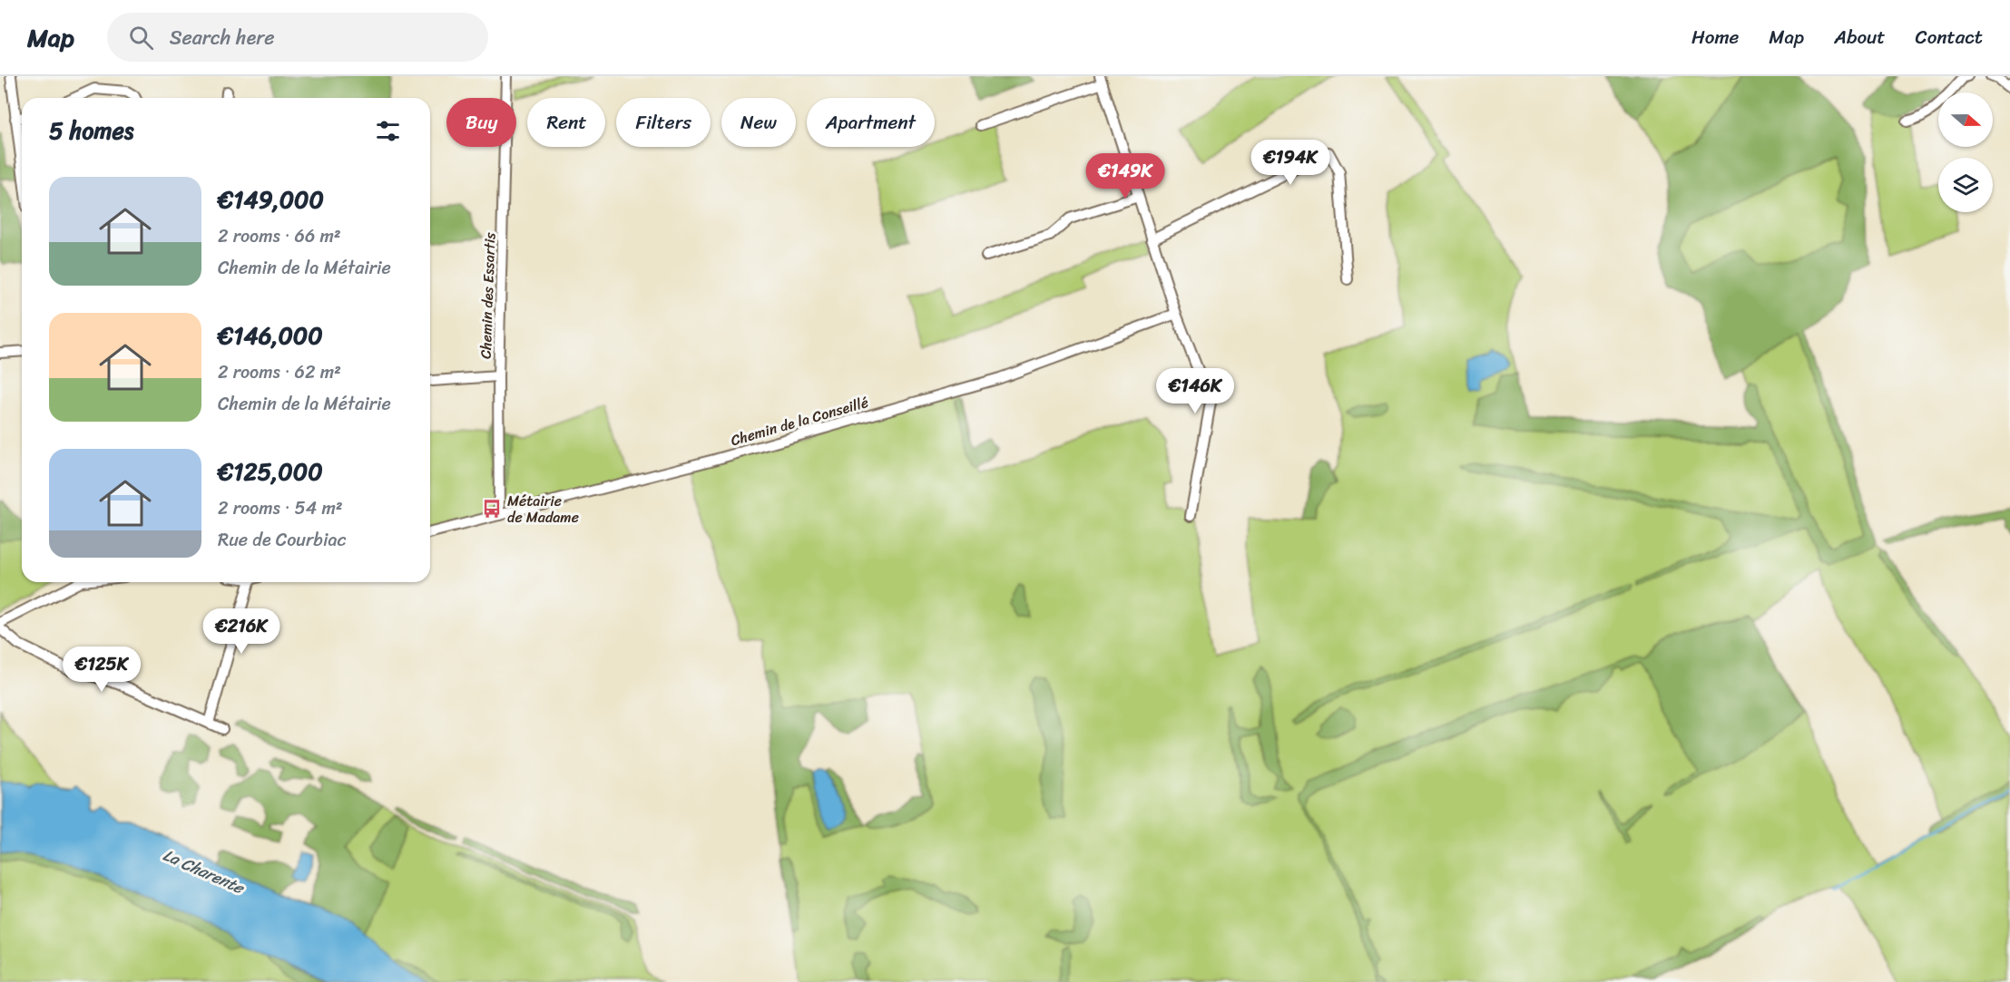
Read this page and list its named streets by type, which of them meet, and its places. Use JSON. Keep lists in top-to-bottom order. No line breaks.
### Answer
{"streets":{"street":["Chemin des Essartis","Chemin de la Conseillé"]},"crossings":[["Chemin des Essartis","Chemin de la Conseillé"]],"water":["La Charente"],"places":{"bus stop":["Métairie de Madame"]},"north":"right","page":{"header":"Map","search":"Search here","nav":["Home","Map","About","Contact"],"chip":["Buy","Rent","Filters","New","Apartment"],"heading":"5 homes","price":["€194K","€149K","€146K","€216K","€125K"],"list":[{"name":"€149,000","note":"2 rooms · 66 m² · Chemin de la Métairie"},{"name":"€146,000","note":"2 rooms · 62 m² · Chemin de la Métairie"},{"name":"€125,000","note":"2 rooms · 54 m² · Rue de Courbiac"}]}}
